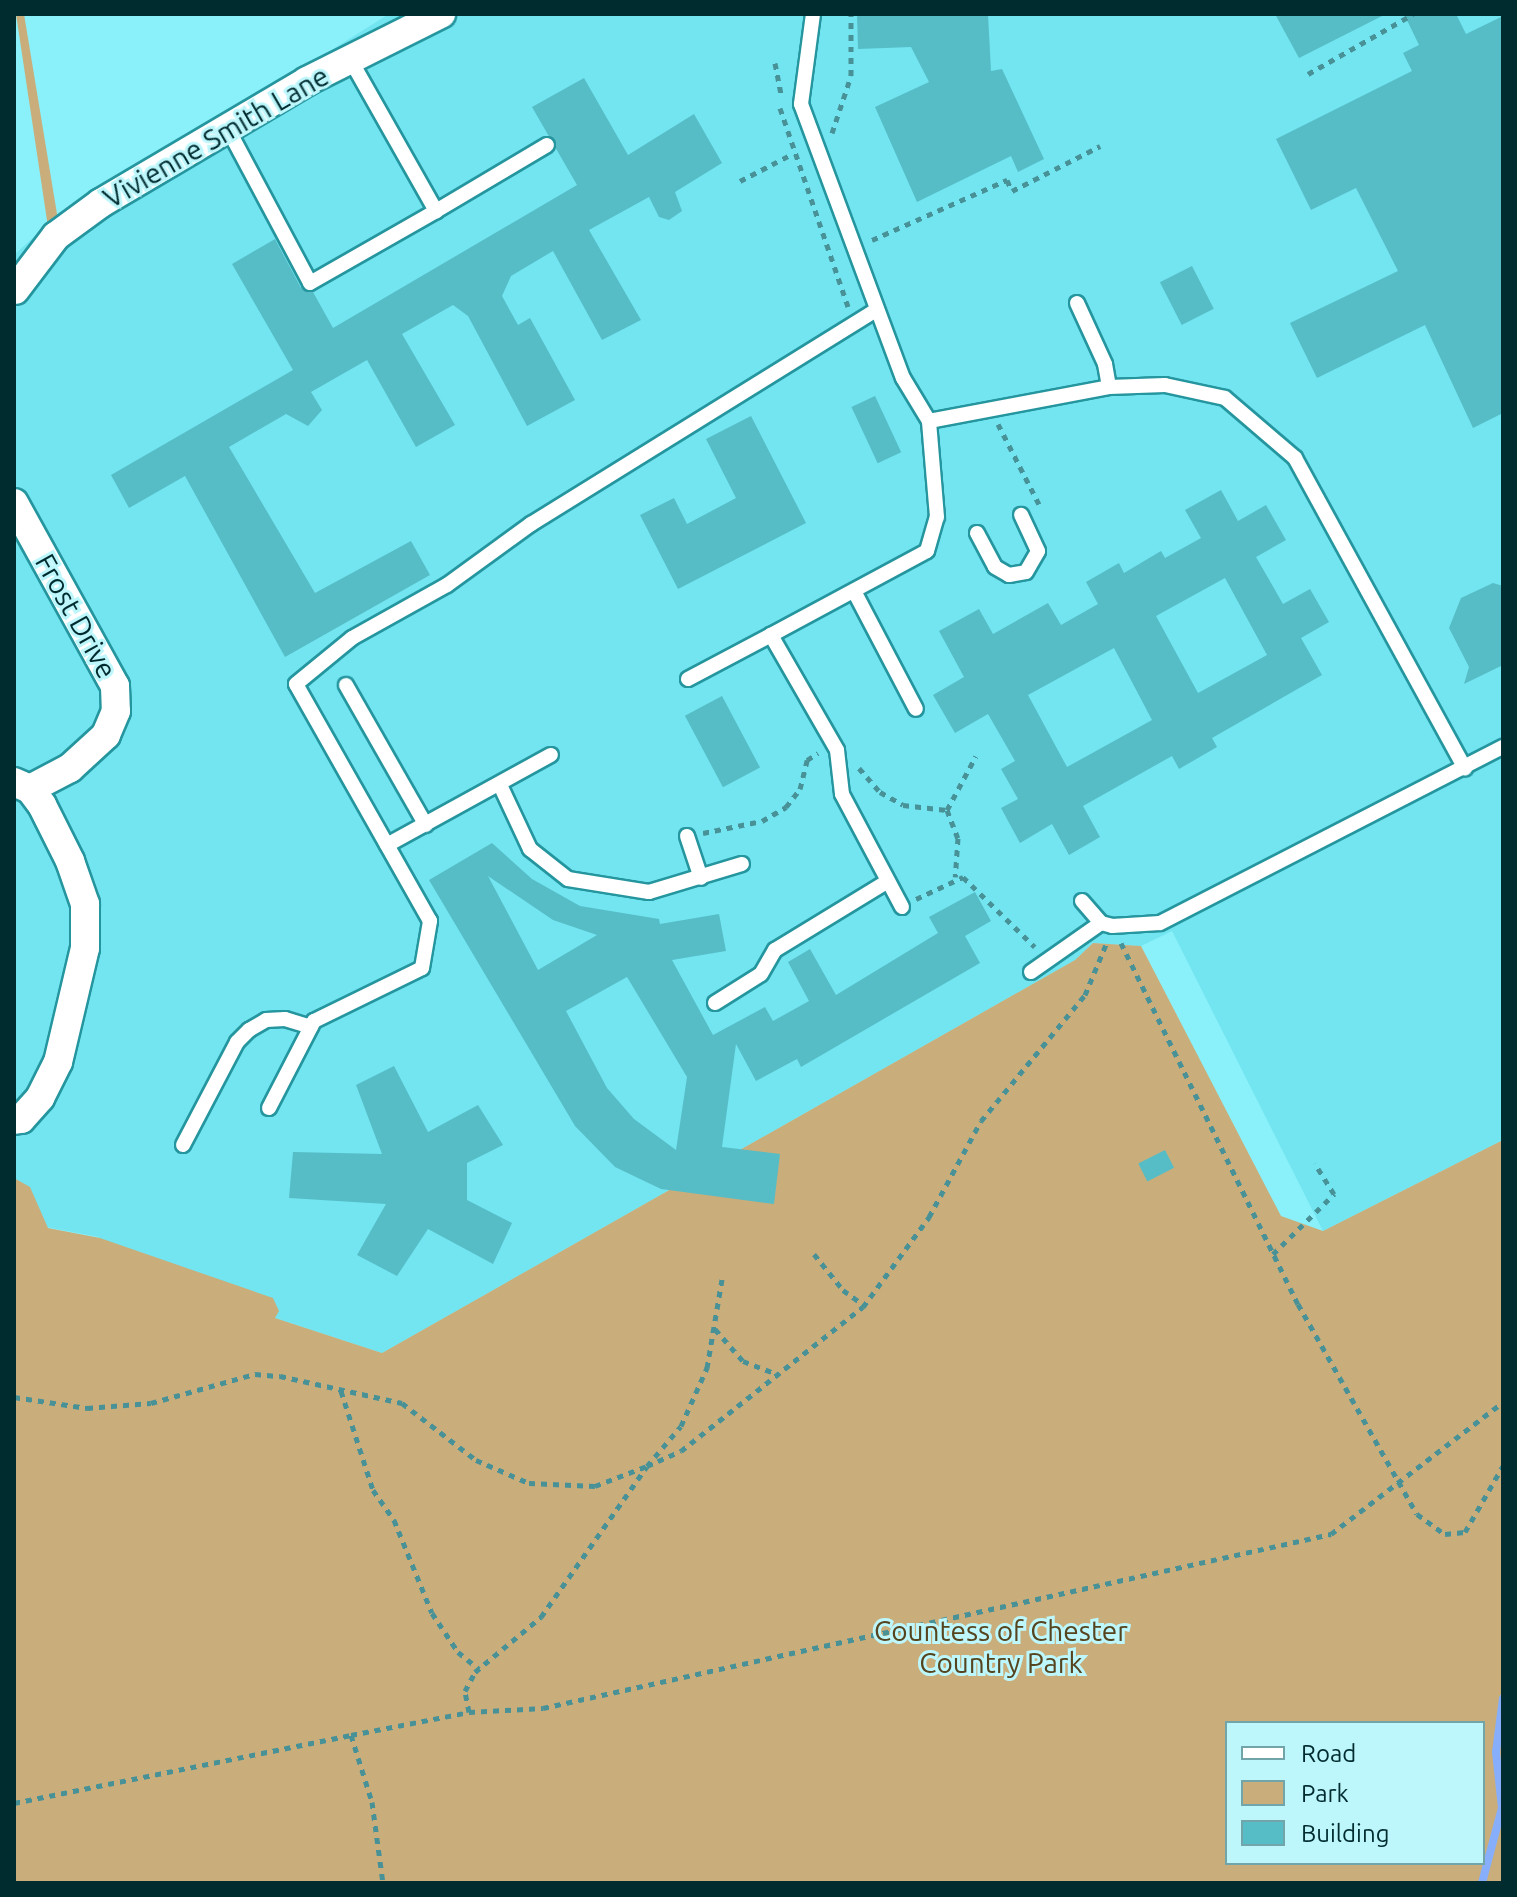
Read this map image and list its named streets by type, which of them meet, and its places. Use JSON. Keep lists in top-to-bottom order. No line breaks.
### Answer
{"streets":{"street":["Vivienne Smith Lane","Frost Drive"]},"parks":["Countess of Chester Country Park"],"legend":["Road","Park","Building"]}
